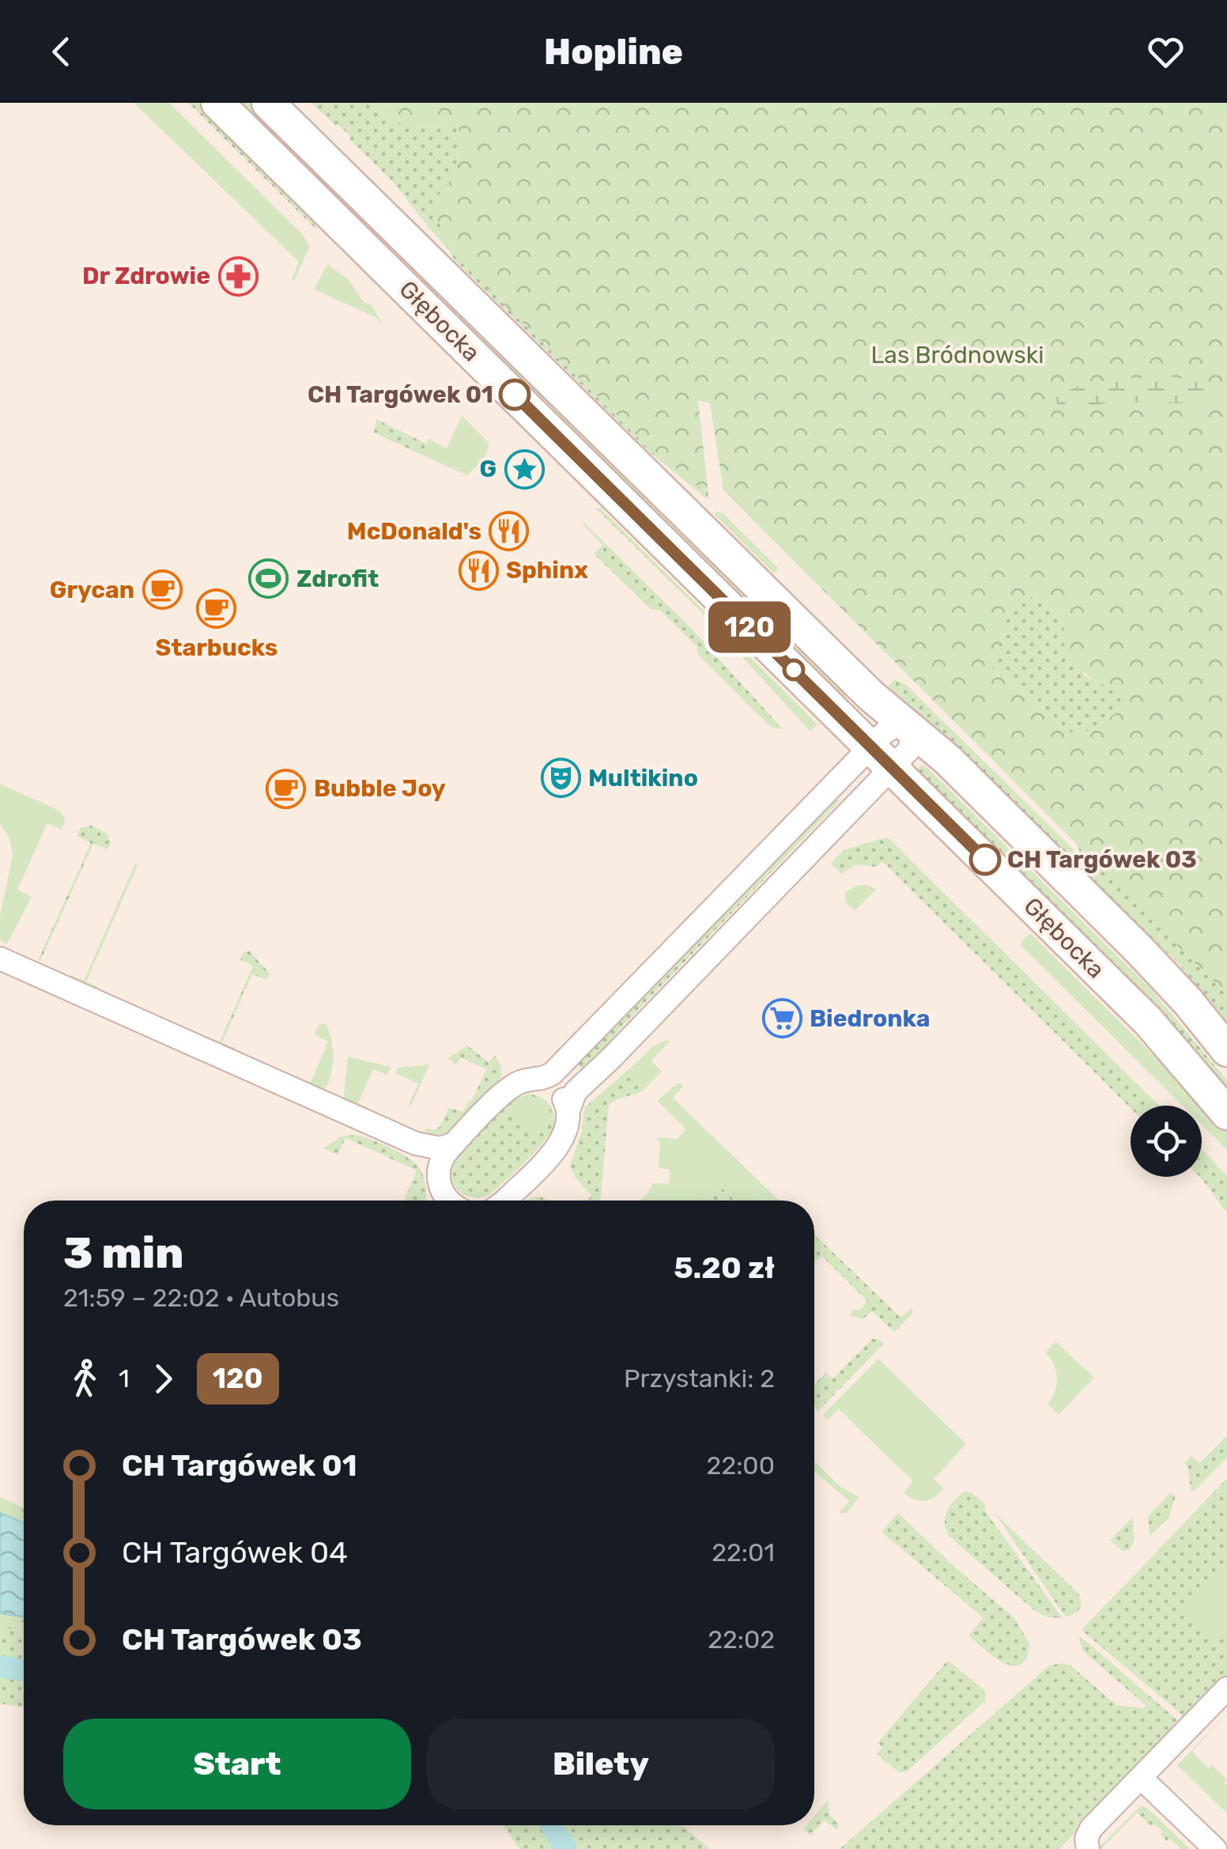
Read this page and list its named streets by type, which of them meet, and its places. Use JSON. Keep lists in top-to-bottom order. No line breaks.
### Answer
{"streets":{"street":["Głębocka"]},"parks":["Las Bródnowski"],"places":{"pharmacy":["Dr Zdrowie"],"other":["CH Targówek 01","CH Targówek 03"],"place":["G"],"restaurant":["McDonald's","Sphinx"],"sports":["Zdrofit"],"cafe":["Grycan","Starbucks","Bubble Joy"],"theatre":["Multikino"],"supermarket":["Biedronka"]},"lines":["bus line 120"],"page":{"header":"Hopline","on_map":"120","heading":["3 min","21:59 – 22:02 · Autobus","5.20 zł"],"legs":["1","120","Przystanki: 2"],"list":[{"name":"CH Targówek 01","value":"22:00"},{"name":"CH Targówek 04","value":"22:01"},{"name":"CH Targówek 03","value":"22:02"}],"buttons":["Start","Bilety"]}}
